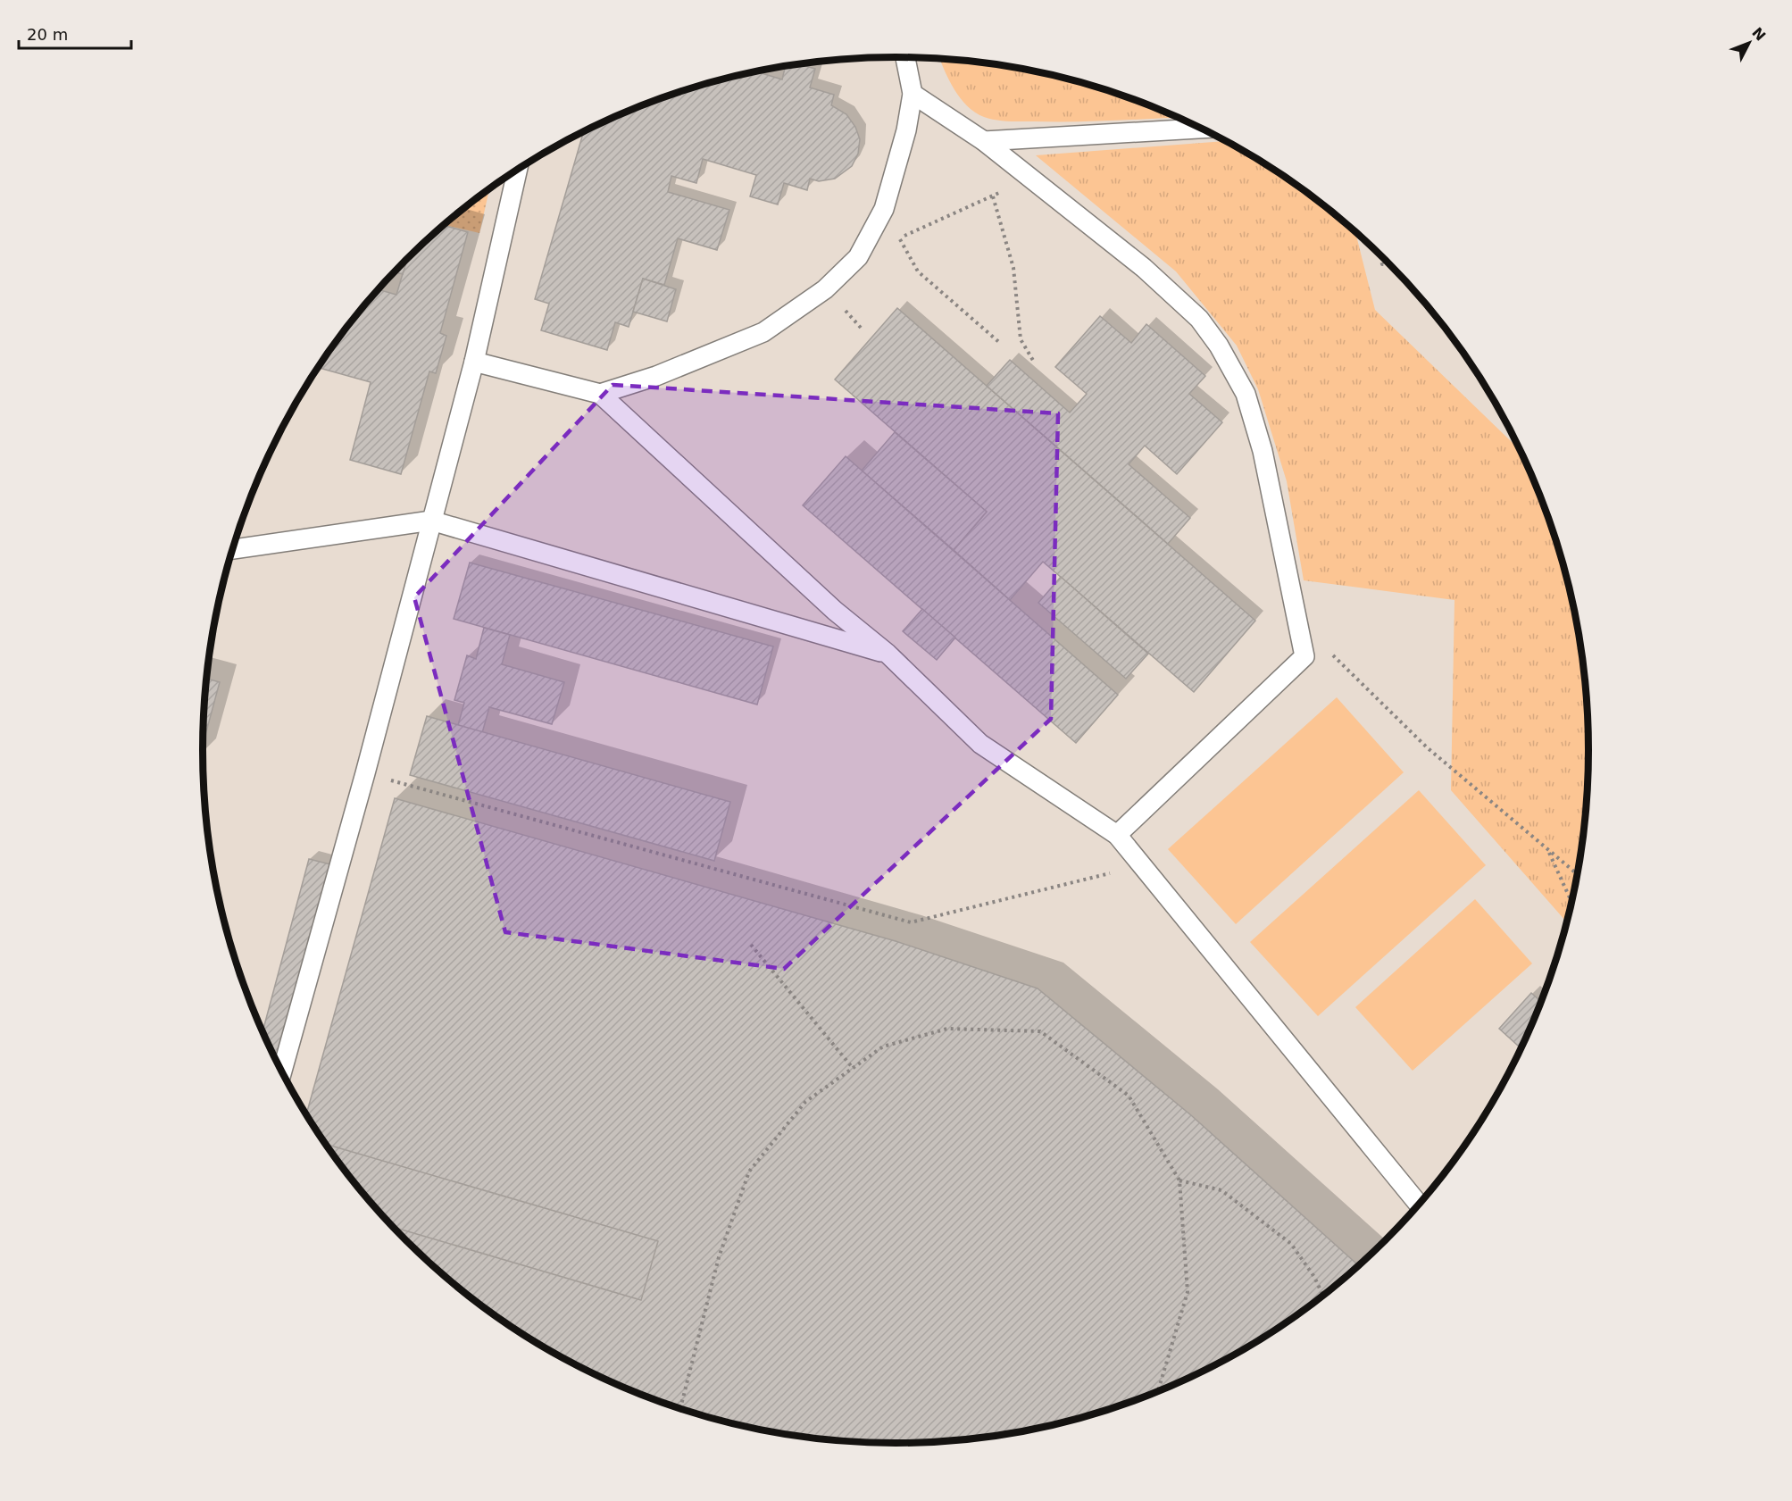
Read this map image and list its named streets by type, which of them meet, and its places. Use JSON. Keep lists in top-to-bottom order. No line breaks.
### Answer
{"scale_bar":"20 m","north":"top right"}
